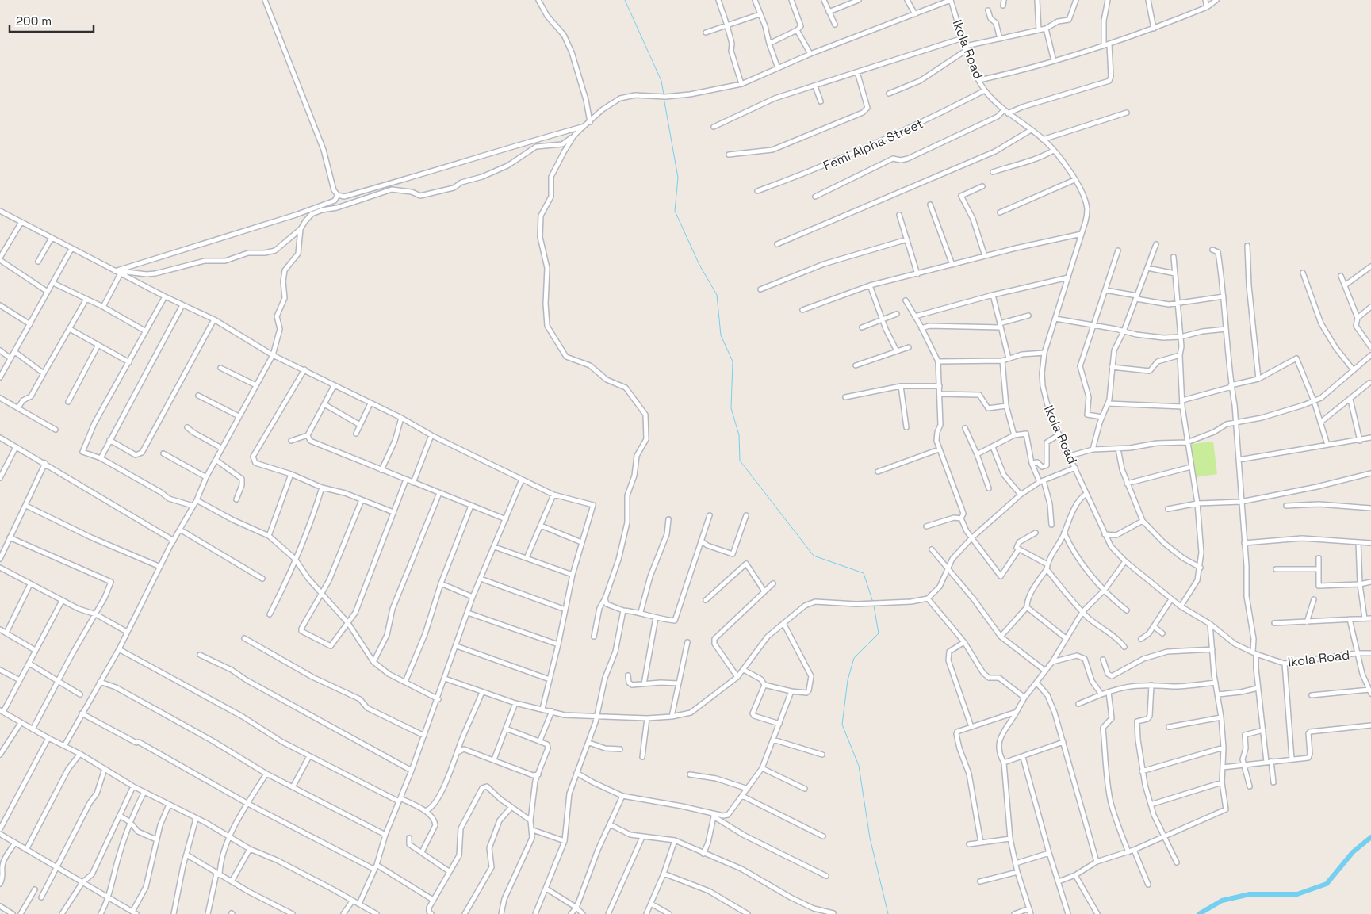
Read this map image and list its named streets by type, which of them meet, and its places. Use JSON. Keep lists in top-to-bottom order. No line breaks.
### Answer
{"streets":{"street":["Ikola Road","Femi Alpha Street"]},"crossings":[["Ikola Road","Femi Alpha Street"]],"scale_bar":"200 m"}
